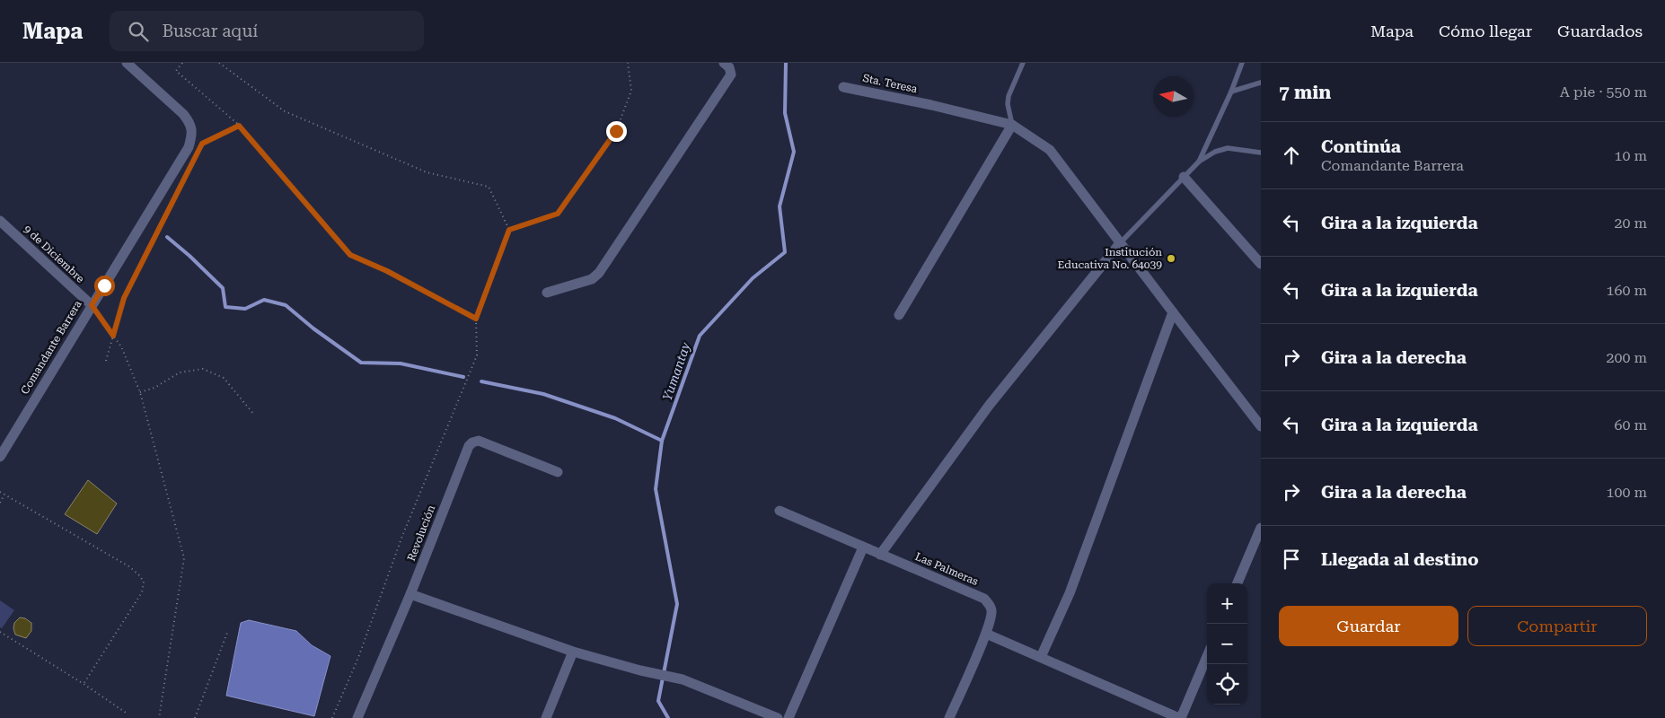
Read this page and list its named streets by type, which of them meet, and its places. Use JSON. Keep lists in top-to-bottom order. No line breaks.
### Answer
{"streets":{"street":["Sta. Teresa","9 de Diciembre","Comandante Barrera","Revolución","Las Palmeras"]},"crossings":[["9 de Diciembre","Comandante Barrera"]],"water":["Yumantay"],"places":["Institución Educativa No. 64039"],"north":"left","page":{"header":"Mapa","search":"Buscar aquí","nav":["Mapa","Cómo llegar","Guardados"],"heading":["7 min","A pie · 550 m"],"list":[["Continúa","Comandante Barrera","10 m"],["Gira a la izquierda","20 m"],["Gira a la izquierda","160 m"],["Gira a la derecha","200 m"],["Gira a la izquierda","60 m"],["Gira a la derecha","100 m"],"Llegada al destino"],"map_buttons":["+","−"],"buttons":["Guardar","Compartir"]}}
